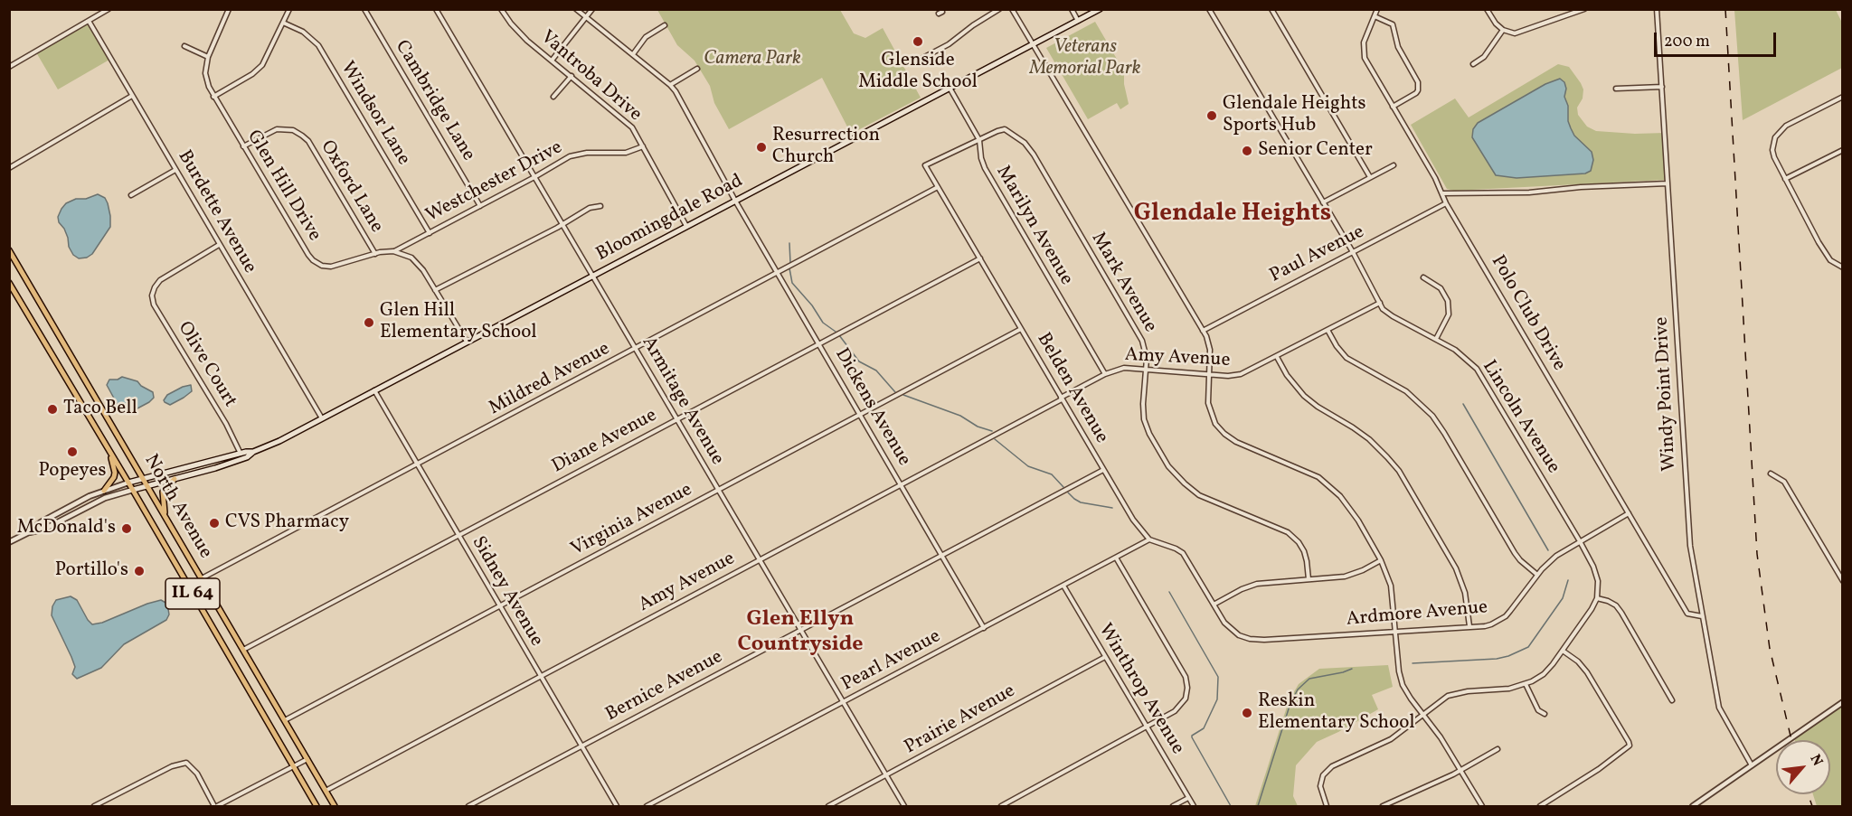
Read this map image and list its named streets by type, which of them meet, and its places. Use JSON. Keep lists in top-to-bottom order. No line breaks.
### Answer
{"streets":{"main road":["Bloomingdale Road","North Avenue","IL 64"],"street":["Vantroba Drive","Cambridge Lane","Windsor Lane","Westchester Drive","Glen Hill Drive","Oxford Lane","Burdette Avenue","Marilyn Avenue","Paul Avenue","Mark Avenue","Polo Club Drive","Amy Avenue","Olive Court","Mildred Avenue","Belden Avenue","Windy Point Drive","Armitage Avenue","Dickens Avenue","Lincoln Avenue","Diane Avenue","Virginia Avenue","Sidney Avenue","Ardmore Avenue","Pearl Avenue","Bernice Avenue","Winthrop Avenue","Prairie Avenue"]},"crossings":[["Vantroba Drive","Westchester Drive"],["Vantroba Drive","Bloomingdale Road"],["Cambridge Lane","Westchester Drive"],["Windsor Lane","Westchester Drive"],["Westchester Drive","Glen Hill Drive"],["Westchester Drive","Armitage Avenue"],["Glen Hill Drive","Oxford Lane"],["Burdette Avenue","Bloomingdale Road"],["Burdette Avenue","Olive Court"],["Bloomingdale Road","Marilyn Avenue"],["Bloomingdale Road","Olive Court"],["Bloomingdale Road","Armitage Avenue"],["Bloomingdale Road","Dickens Avenue"],["Bloomingdale Road","North Avenue"],["Bloomingdale Road","Sidney Avenue"],["Marilyn Avenue","Mark Avenue"],["Marilyn Avenue","Amy Avenue"],["Marilyn Avenue","Belden Avenue"],["Paul Avenue","Polo Club Drive"],["Paul Avenue","Lincoln Avenue"],["Mark Avenue","Amy Avenue"],["Mark Avenue","Belden Avenue"],["Polo Club Drive","Windy Point Drive"],["Polo Club Drive","Ardmore Avenue"],["Amy Avenue","Belden Avenue"],["Amy Avenue","Armitage Avenue"],["Amy Avenue","Dickens Avenue"],["Amy Avenue","Lincoln Avenue"],["Amy Avenue","North Avenue"],["Amy Avenue","Sidney Avenue"],["Mildred Avenue","Belden Avenue"],["Mildred Avenue","Armitage Avenue"],["Mildred Avenue","Dickens Avenue"],["Mildred Avenue","North Avenue"],["Mildred Avenue","Sidney Avenue"],["Belden Avenue","Diane Avenue"],["Belden Avenue","Virginia Avenue"],["Belden Avenue","Pearl Avenue"],["Belden Avenue","Bernice Avenue"],["Armitage Avenue","Diane Avenue"],["Armitage Avenue","Virginia Avenue"],["Armitage Avenue","Pearl Avenue"],["Armitage Avenue","Bernice Avenue"],["Armitage Avenue","Prairie Avenue"],["Dickens Avenue","Diane Avenue"],["Dickens Avenue","Virginia Avenue"],["Dickens Avenue","Pearl Avenue"],["Dickens Avenue","Bernice Avenue"],["Lincoln Avenue","Ardmore Avenue"],["Diane Avenue","North Avenue"],["Diane Avenue","Sidney Avenue"],["North Avenue","Virginia Avenue"],["Virginia Avenue","Sidney Avenue"],["Sidney Avenue","Bernice Avenue"],["Pearl Avenue","Winthrop Avenue"],["Winthrop Avenue","Prairie Avenue"]],"districts":["Glendale Heights","Glen Ellyn Countryside"],"parks":["Veterans Memorial Park","Camera Park"],"places":["Glenside Middle School","Glendale Heights Sports Hub","Resurrection Church","Senior Center","Glen Hill Elementary School","Taco Bell","Popeyes","CVS Pharmacy","McDonald's","Portillo's","Reskin Elementary School"],"scale_bar":"200 m","north":"top right"}
